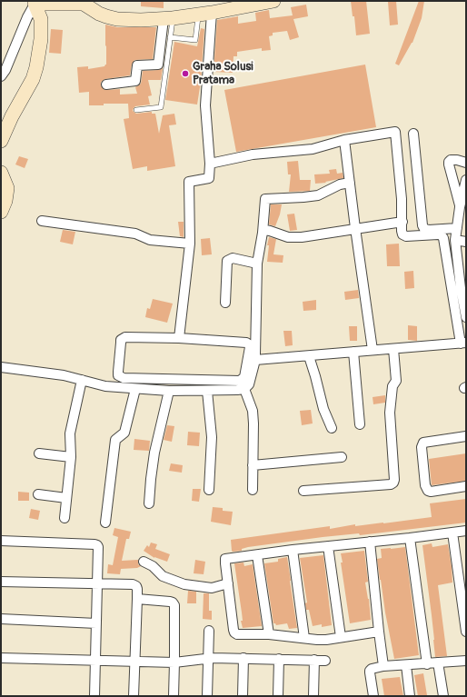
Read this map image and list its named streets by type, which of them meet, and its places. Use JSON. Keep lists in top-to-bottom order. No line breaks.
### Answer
{"places":["Graha Solusi Pratama"]}
